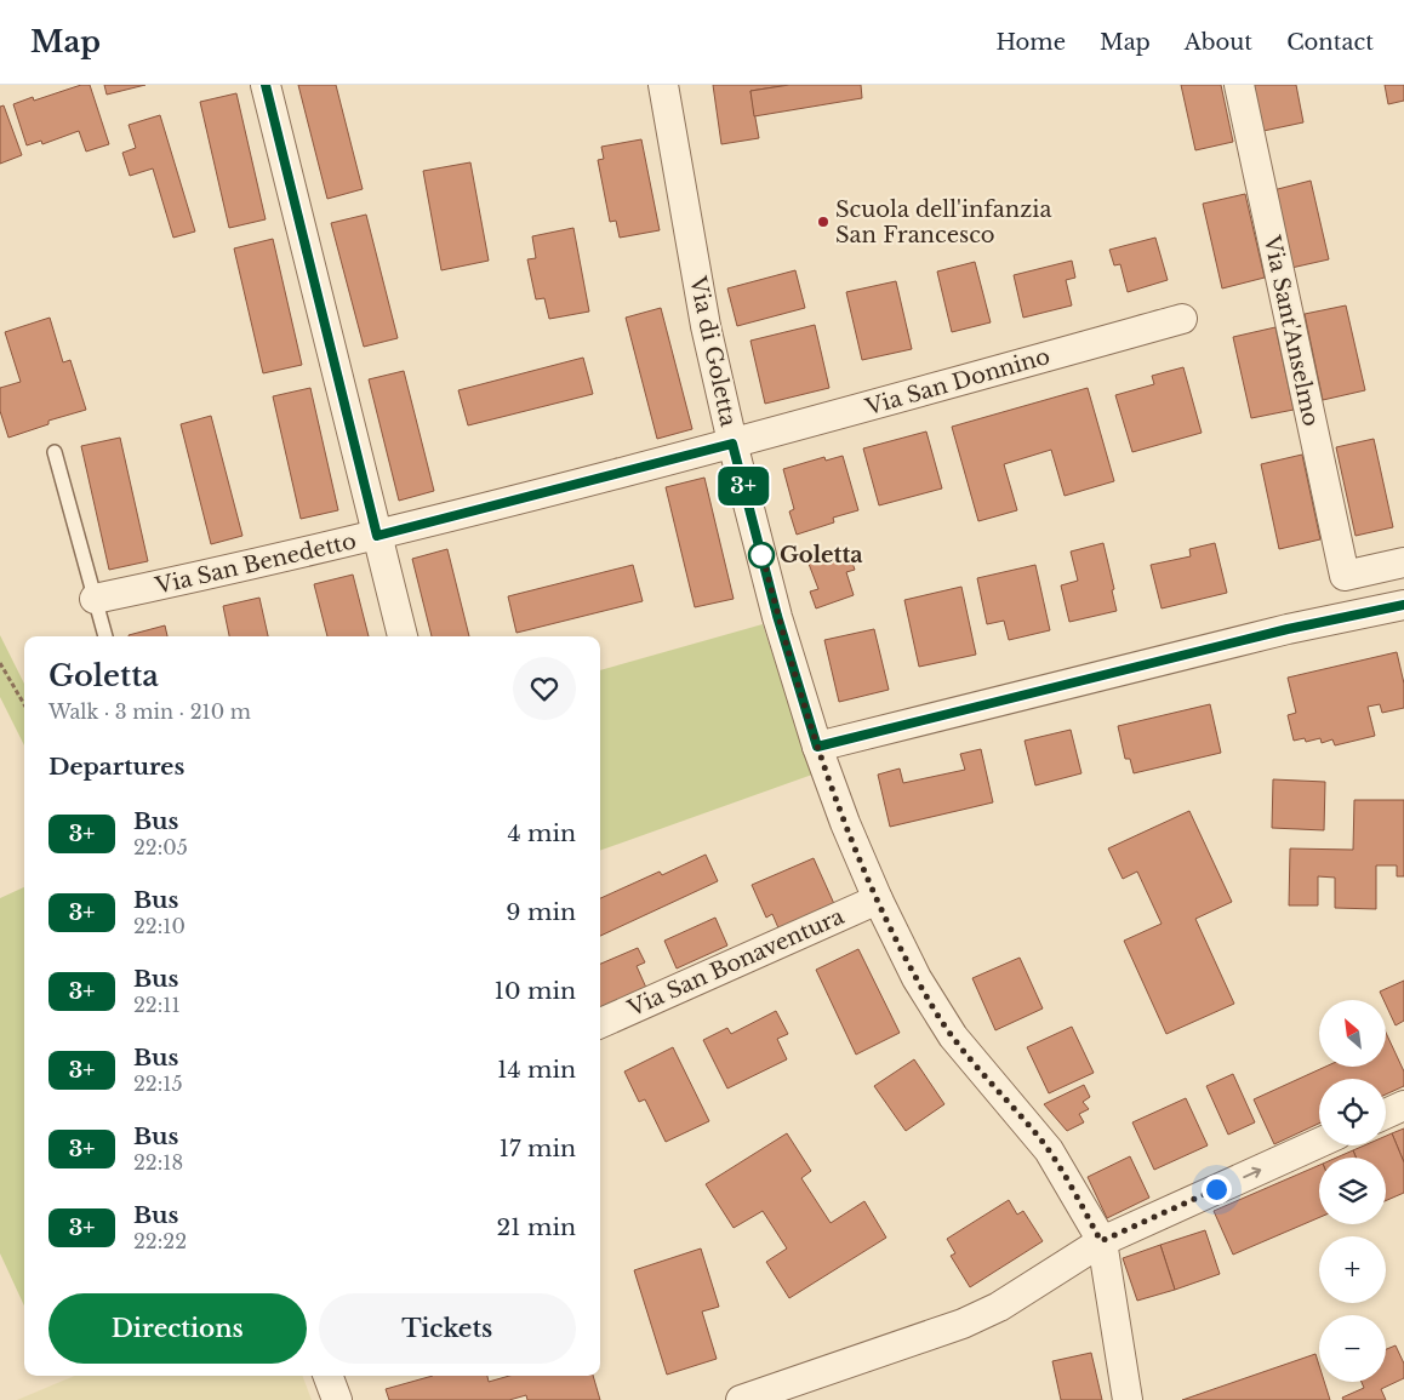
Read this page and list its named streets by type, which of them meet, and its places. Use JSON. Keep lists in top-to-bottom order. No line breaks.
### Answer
{"streets":{"street":["Via Sant'Anselmo","Via di Goletta","Via San Donnino","Via San Benedetto","Via San Bonaventura"]},"crossings":[["Via di Goletta","Via San Donnino"],["Via di Goletta","Via San Benedetto"],["Via di Goletta","Via San Bonaventura"],["Via San Donnino","Via San Benedetto"]],"places":["Scuola dell'infanzia San Francesco","Goletta"],"lines":["bus line 3+"],"north":"top left","page":{"header":"Map","nav":["Home","Map","About","Contact"],"on_map":"3+","heading":[["Goletta","Walk · 3 min · 210 m"],"Departures"],"list":[{"mark":"3+","name":"Bus","note":"22:05","value":"4 min"},{"mark":"3+","name":"Bus","note":"22:10","value":"9 min"},{"mark":"3+","name":"Bus","note":"22:11","value":"10 min"},{"mark":"3+","name":"Bus","note":"22:15","value":"14 min"},{"mark":"3+","name":"Bus","note":"22:18","value":"17 min"},{"mark":"3+","name":"Bus","note":"22:22","value":"21 min"}],"map_buttons":["+","−"],"buttons":["Directions","Tickets"]}}
